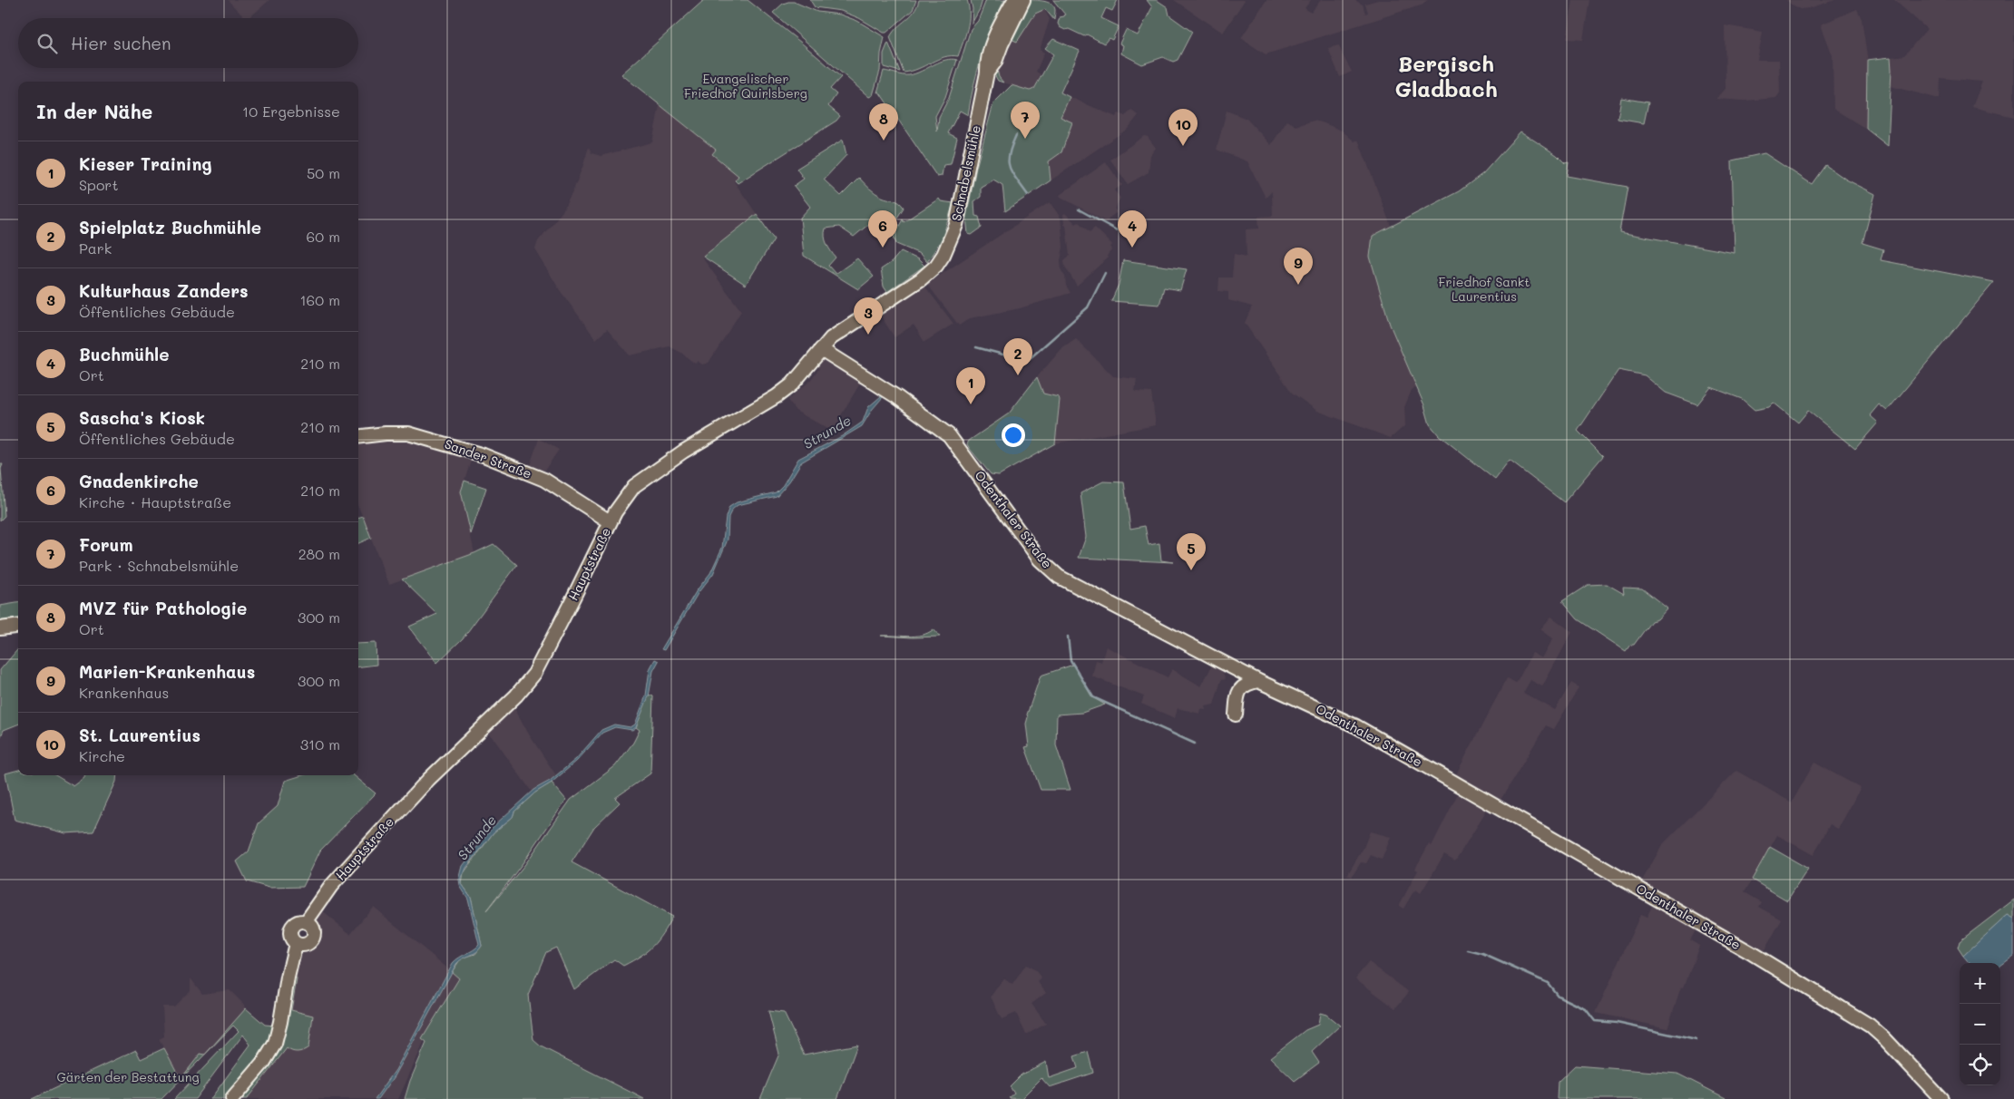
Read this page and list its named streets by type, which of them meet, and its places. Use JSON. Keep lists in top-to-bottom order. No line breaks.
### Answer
{"streets":{"main road":["Schnabelsmühle","Sander Straße","Odenthaler Straße","Hauptstraße"]},"crossings":[["Schnabelsmühle","Hauptstraße"],["Sander Straße","Hauptstraße"],["Odenthaler Straße","Hauptstraße"]],"districts":["Bergisch Gladbach"],"water":["Strunde"],"parks":["Evangelischer Friedhof Quirlsberg","Friedhof Sankt Laurentius","Gärten der Bestattung"],"page":{"search":"Hier suchen","heading":["In der Nähe","10 Ergebnisse"],"pins":["7","8","10","4","6","9","3","2","1","5"],"list":[{"mark":"1","name":"Kieser Training","note":"Sport","value":"50 m"},{"mark":"2","name":"Spielplatz Buchmühle","note":"Park","value":"60 m"},{"mark":"3","name":"Kulturhaus Zanders","note":"Öffentliches Gebäude","value":"160 m"},{"mark":"4","name":"Buchmühle","note":"Ort","value":"210 m"},{"mark":"5","name":"Sascha's Kiosk","note":"Öffentliches Gebäude","value":"210 m"},{"mark":"6","name":"Gnadenkirche","note":"Kirche · Hauptstraße","value":"210 m"},{"mark":"7","name":"Forum","note":"Park · Schnabelsmühle","value":"280 m"},{"mark":"8","name":"MVZ für Pathologie","note":"Ort","value":"300 m"},{"mark":"9","name":"Marien-Krankenhaus","note":"Krankenhaus","value":"300 m"},{"mark":"10","name":"St. Laurentius","note":"Kirche","value":"310 m"}],"map_buttons":["+","−"]}}
